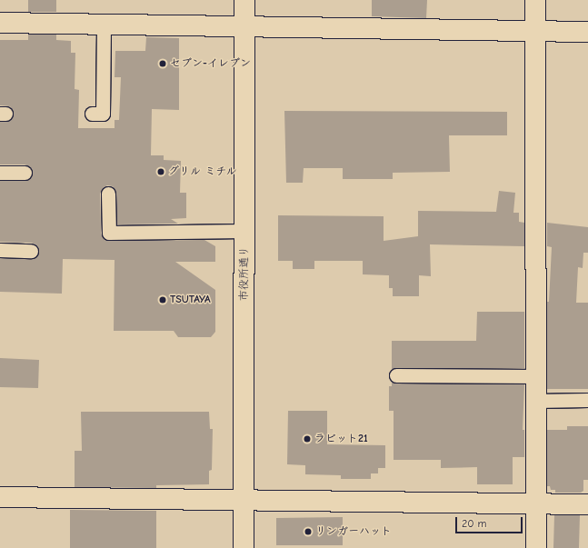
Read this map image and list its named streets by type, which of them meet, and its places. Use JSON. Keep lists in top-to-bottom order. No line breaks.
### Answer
{"streets":{"street":["市役所通り"]},"places":["セブン-イレブン","グリル ミチル","TSUTAYA","ラビット21","リンガーハット"],"scale_bar":"20 m"}
